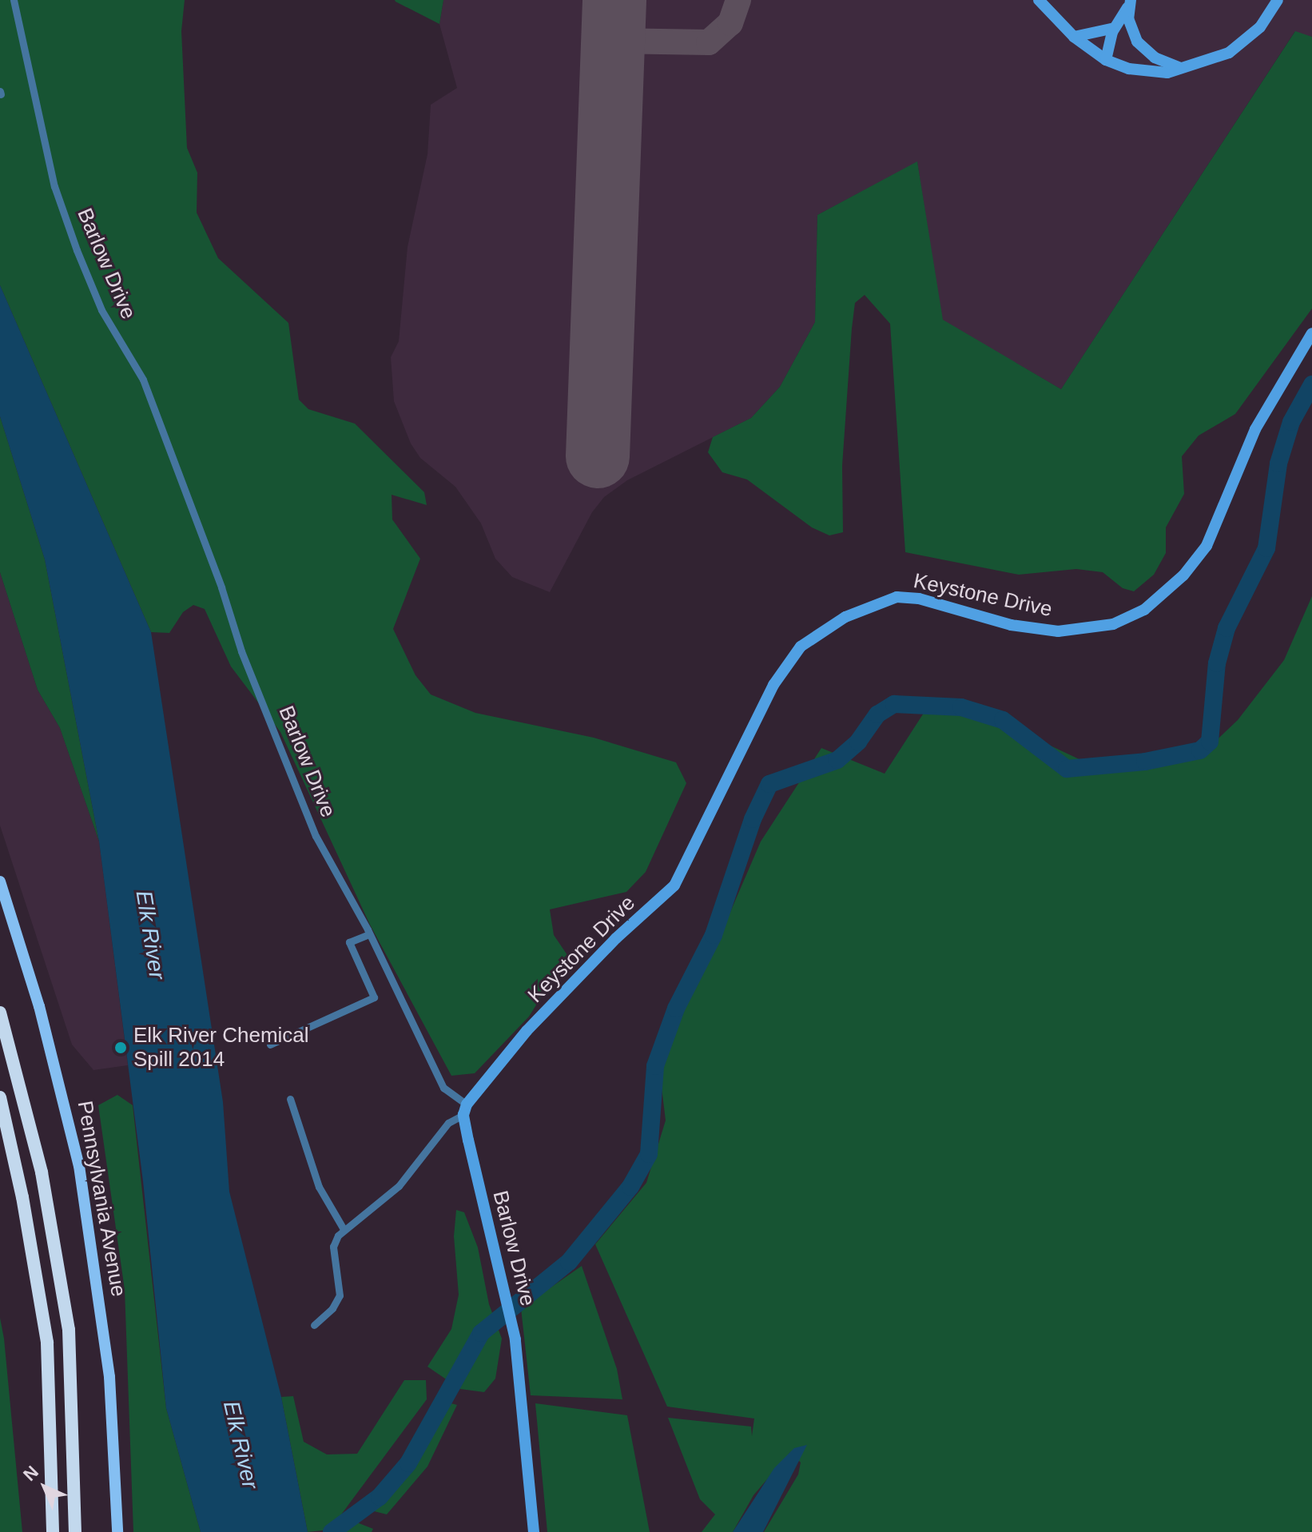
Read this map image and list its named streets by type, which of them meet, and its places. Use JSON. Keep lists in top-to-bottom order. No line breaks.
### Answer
{"streets":{"main road":["Pennsylvania Avenue"],"street":["Barlow Drive","Keystone Drive"]},"crossings":[["Barlow Drive","Keystone Drive"]],"water":["Elk River"],"places":["Elk River Chemical Spill 2014"],"north":"top left"}
